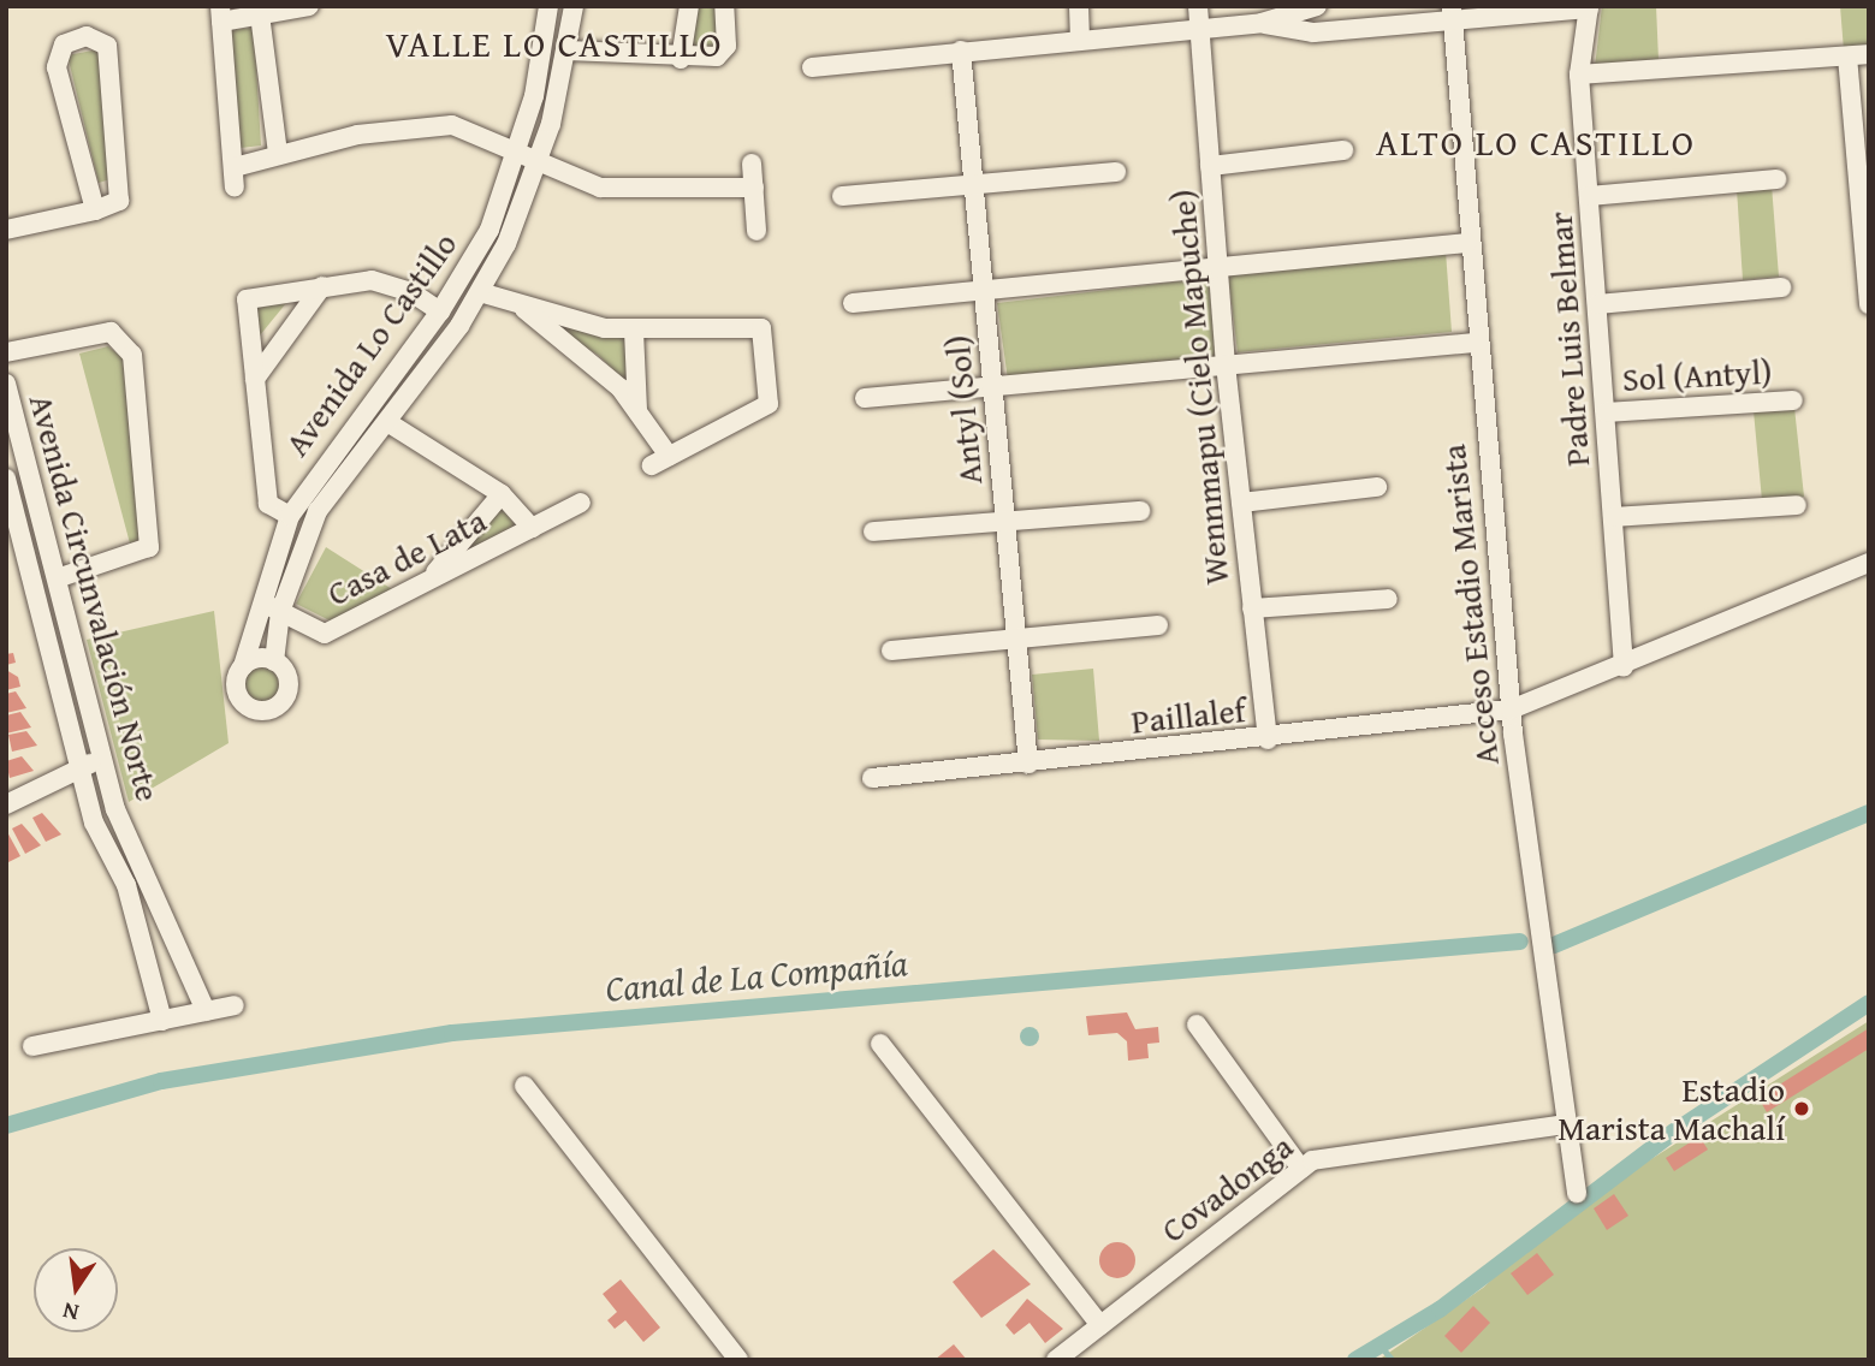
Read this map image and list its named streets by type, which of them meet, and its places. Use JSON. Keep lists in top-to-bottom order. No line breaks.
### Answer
{"streets":{"street":["Padre Luis Belmar","Avenida Lo Castillo","Sol (Antyl)","Wennmapu (Cielo Mapuche)","Antyl (Sol)","Casa de Lata","Avenida Circunvalación Norte","Acceso Estadio Marista","Paillalef","Covadonga"]},"crossings":[["Padre Luis Belmar","Sol (Antyl)"],["Padre Luis Belmar","Paillalef"],["Avenida Lo Castillo","Casa de Lata"],["Wennmapu (Cielo Mapuche)","Paillalef"],["Antyl (Sol)","Paillalef"],["Acceso Estadio Marista","Paillalef"],["Acceso Estadio Marista","Covadonga"]],"districts":["VALLE LO CASTILLO","ALTO LO CASTILLO"],"water":["Canal de La Compañía"],"places":["Estadio Marista Machalí"],"north":"bottom"}
